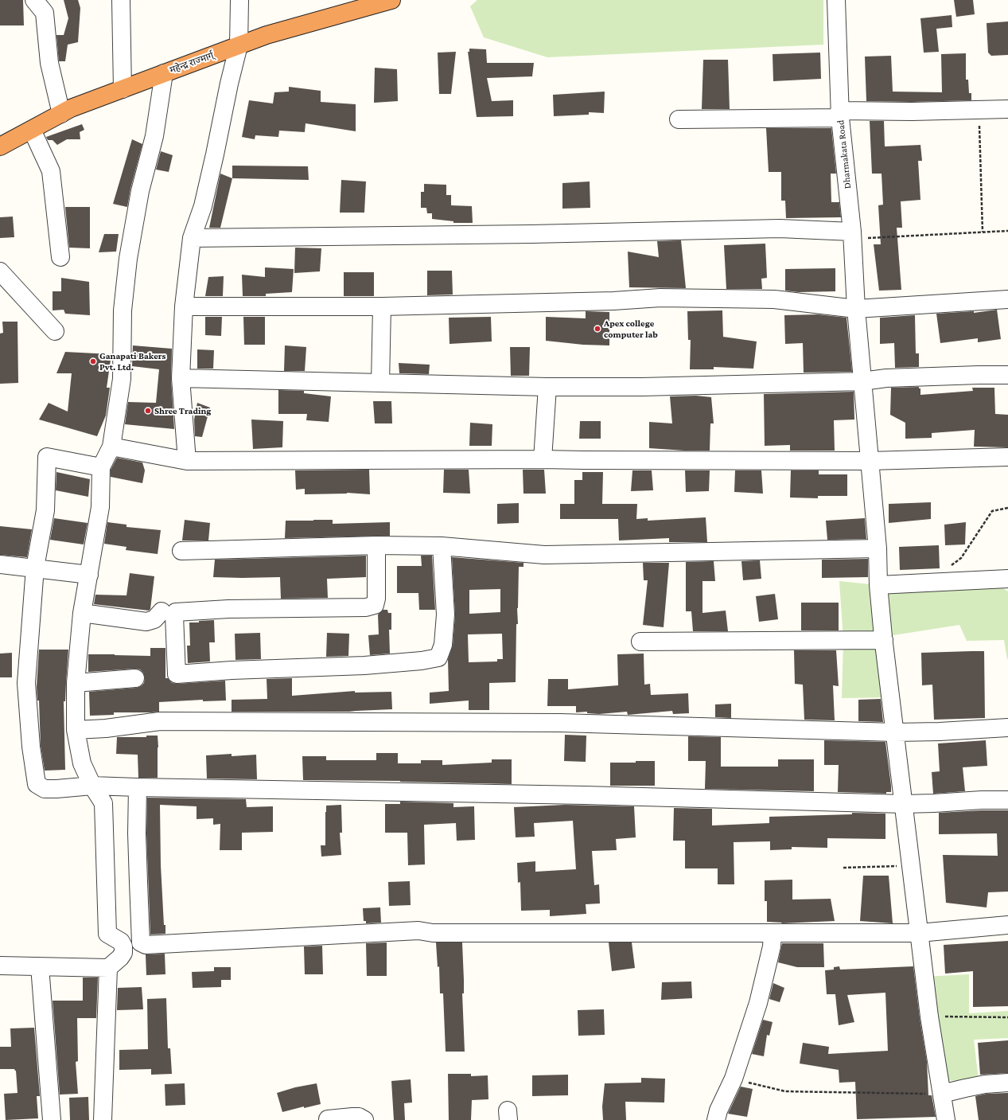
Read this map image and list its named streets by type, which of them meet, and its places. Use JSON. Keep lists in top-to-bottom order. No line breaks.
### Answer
{"streets":{"highway":["महेन्द्र राज्मार्ग्"],"street":["Dharmakata Road"]},"places":["Apex college computer lab","Ganapati Bakers Pvt. Ltd.","Shree Trading"]}
